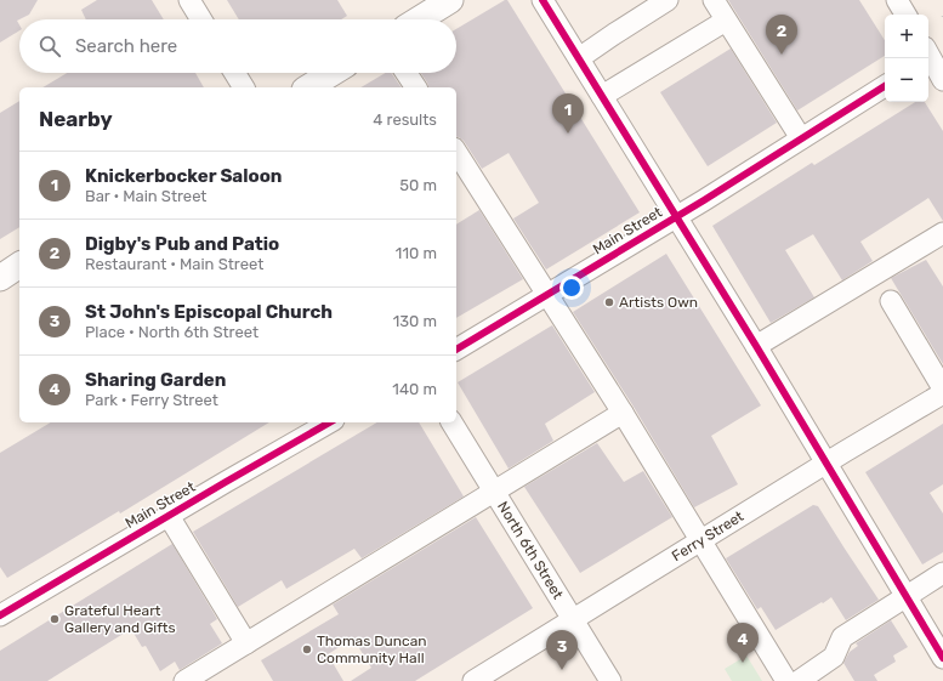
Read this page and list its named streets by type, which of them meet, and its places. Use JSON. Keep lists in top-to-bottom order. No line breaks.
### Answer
{"streets":{"street":["Main Street","Ferry Street","North 6th Street"]},"crossings":[["Ferry Street","North 6th Street"]],"places":["Artists Own","Grateful Heart Gallery and Gifts","Thomas Duncan Community Hall"],"page":{"map_buttons":["+","−"],"pins":["2","1","4","3"],"search":"Search here","heading":["Nearby","4 results"],"list":[{"mark":"1","name":"Knickerbocker Saloon","note":"Bar · Main Street","value":"50 m"},{"mark":"2","name":"Digby's Pub and Patio","note":"Restaurant · Main Street","value":"110 m"},{"mark":"3","name":"St John's Episcopal Church","note":"Place · North 6th Street","value":"130 m"},{"mark":"4","name":"Sharing Garden","note":"Park · Ferry Street","value":"140 m"}]}}
